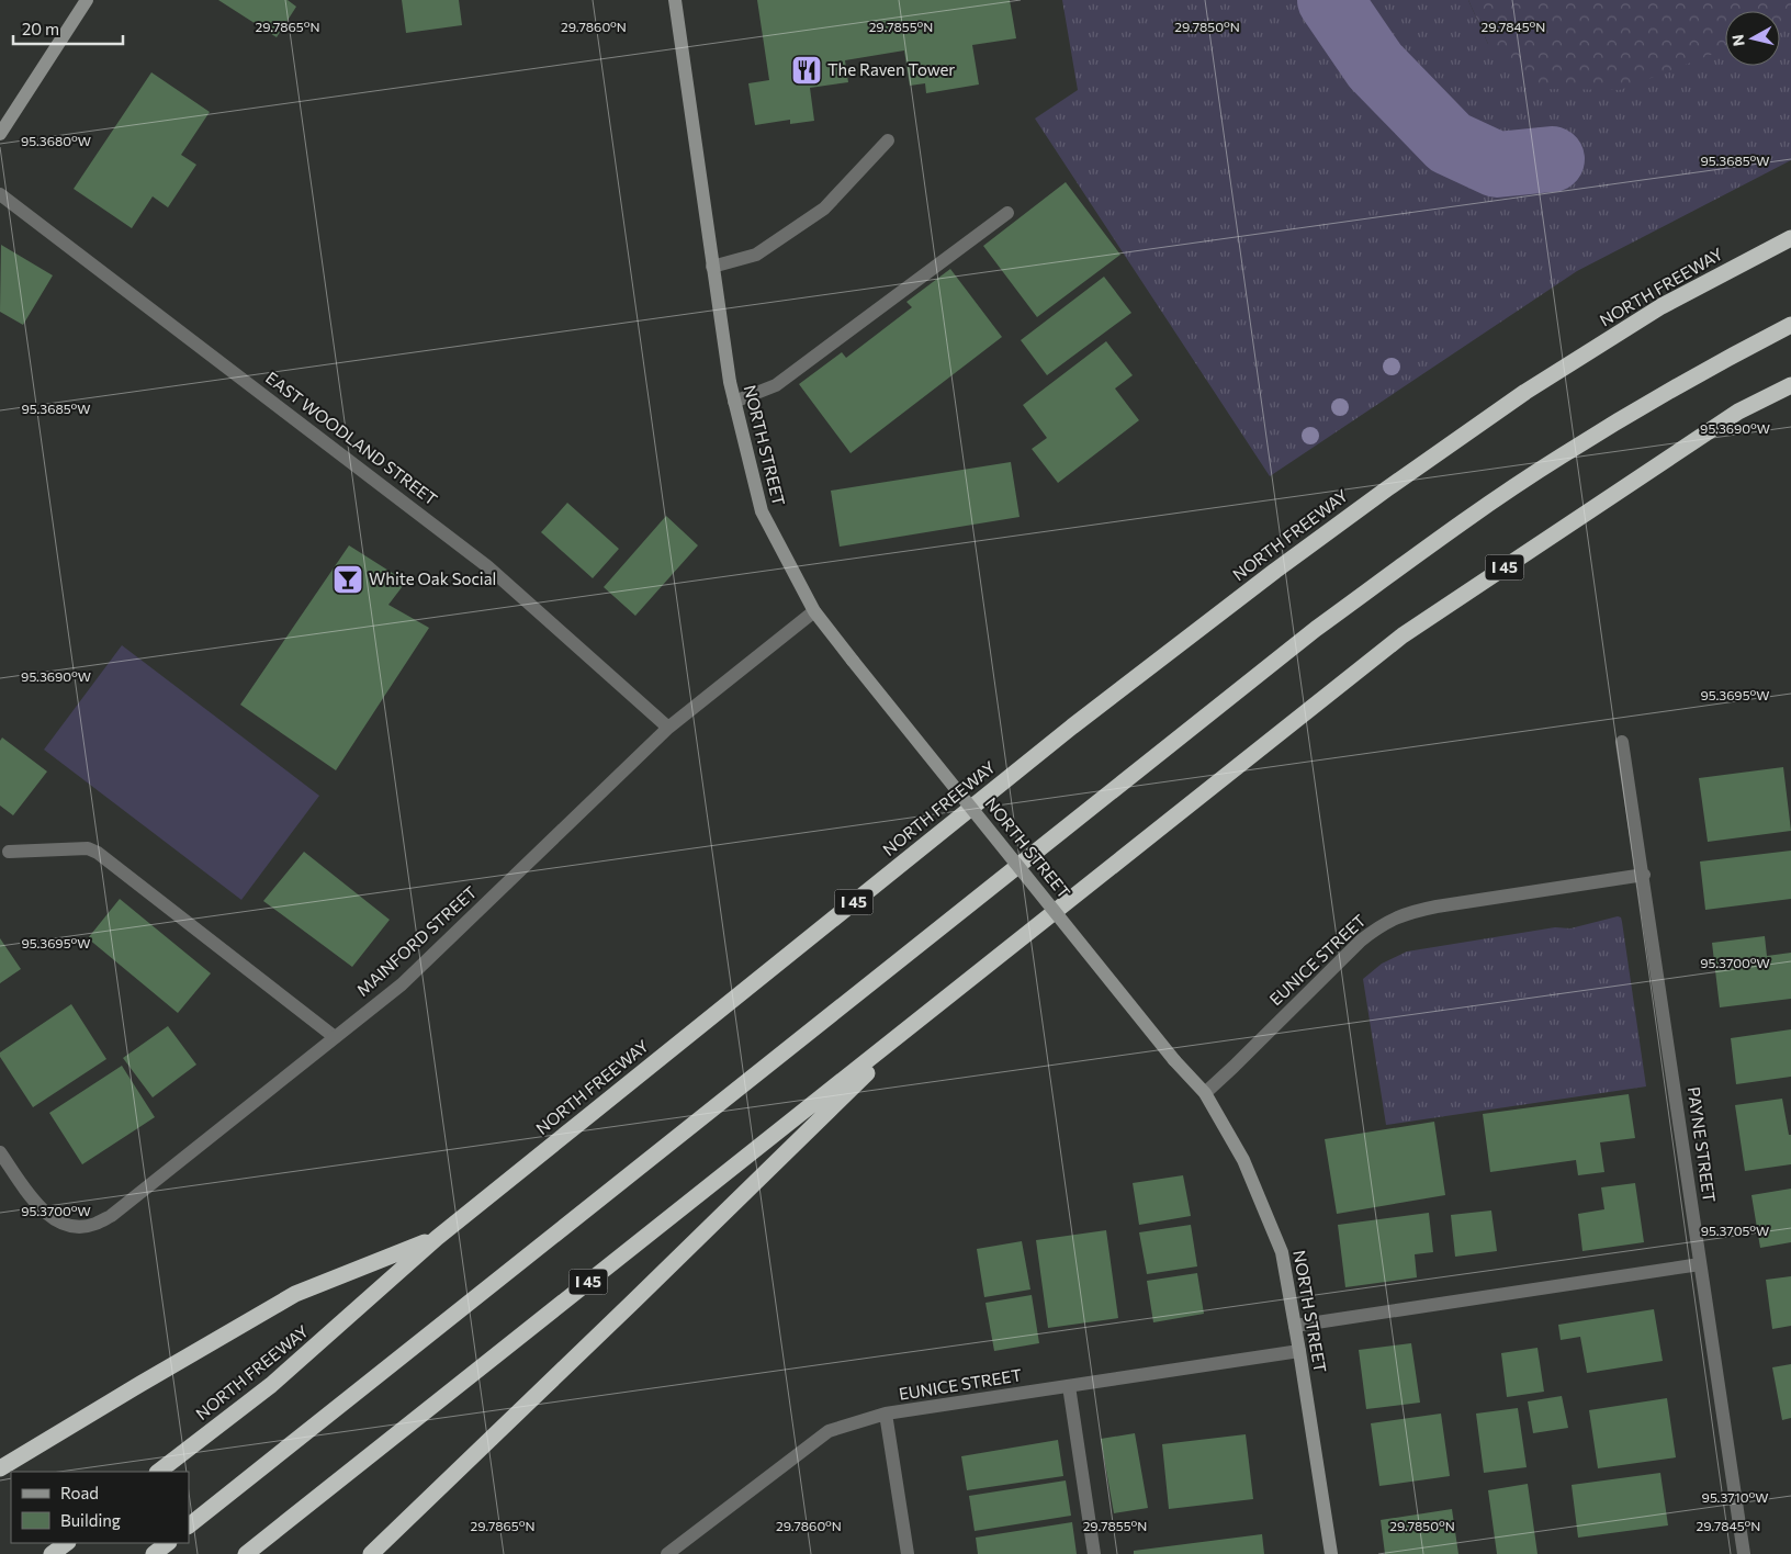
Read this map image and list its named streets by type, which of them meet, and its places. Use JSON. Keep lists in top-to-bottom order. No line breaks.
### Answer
{"streets":{"highway":["NORTH FREEWAY","I 45"],"street":["EAST WOODLAND STREET","NORTH STREET","MAINFORD STREET","EUNICE STREET","PAYNE STREET"]},"crossings":[["EAST WOODLAND STREET","MAINFORD STREET"],["NORTH STREET","MAINFORD STREET"],["NORTH STREET","EUNICE STREET"],["EUNICE STREET","PAYNE STREET"]],"places":{"restaurant":["The Raven Tower"],"bar":["White Oak Social"]},"legend":["Road","Building"],"scale_bar":"20 m","north":"left","coordinates":["29.7865°N","29.7860°N","29.7855°N","29.7850°N","29.7845°N","95.3680°W","95.3685°W","95.3690°W","95.3695°W","95.3700°W","95.3705°W","95.3710°W"]}
